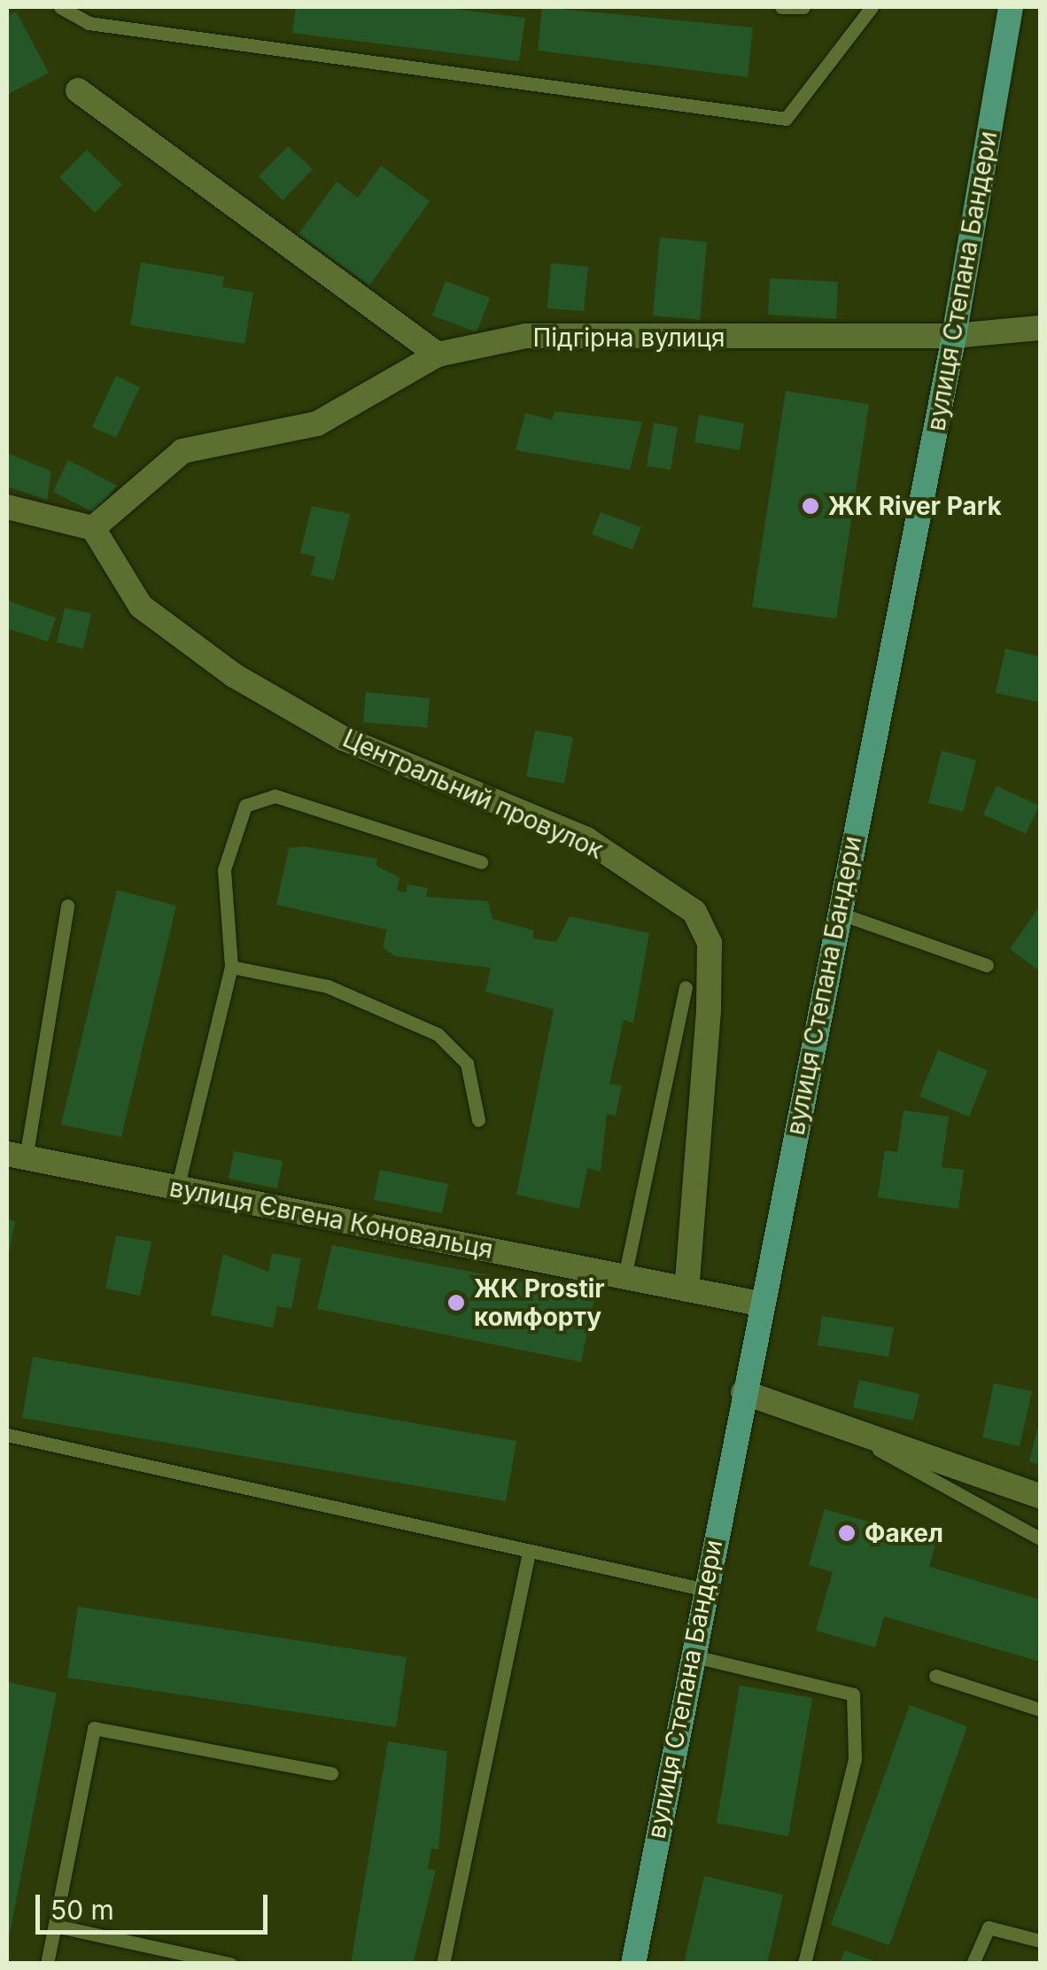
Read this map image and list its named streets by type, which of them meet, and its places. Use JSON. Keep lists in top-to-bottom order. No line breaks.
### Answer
{"streets":{"main road":["вулиця Степана Бандери"],"street":["Підгірна вулиця","Центральний провулок","вулиця Євгена Коновальця"]},"crossings":[["вулиця Степана Бандери","Підгірна вулиця"],["вулиця Степана Бандери","вулиця Євгена Коновальця"],["Підгірна вулиця","Центральний провулок"],["Центральний провулок","вулиця Євгена Коновальця"]],"places":["ЖК River Park","ЖК Prostir комфорту","Факел"],"scale_bar":"50 m"}
